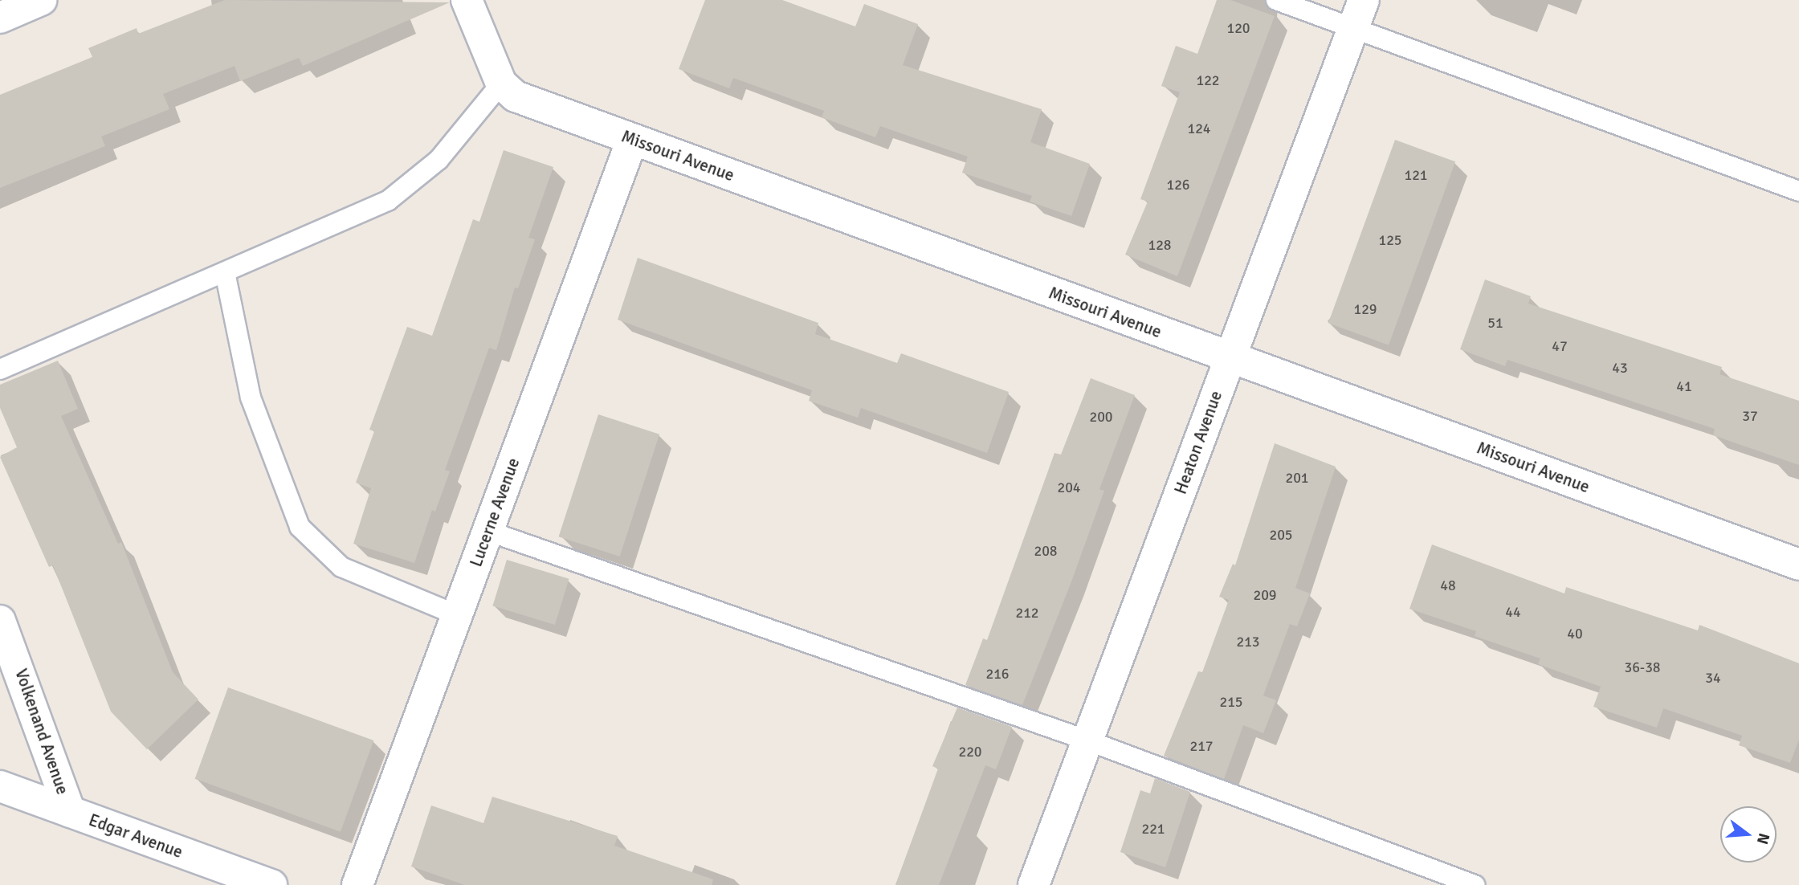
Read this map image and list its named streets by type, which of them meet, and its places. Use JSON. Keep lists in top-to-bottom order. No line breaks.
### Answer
{"streets":{"street":["Missouri Avenue","Heaton Avenue","Lucerne Avenue","Volkenand Avenue","Edgar Avenue"]},"crossings":[["Missouri Avenue","Heaton Avenue"],["Missouri Avenue","Lucerne Avenue"],["Volkenand Avenue","Edgar Avenue"]],"house_numbers":["120","122","124","121","126","125","128","129","51","47","43","41","37","200","201","204","205","208","48","209","44","212","40","213","36-38","216","34","215","217","220","221"],"north":"right"}
